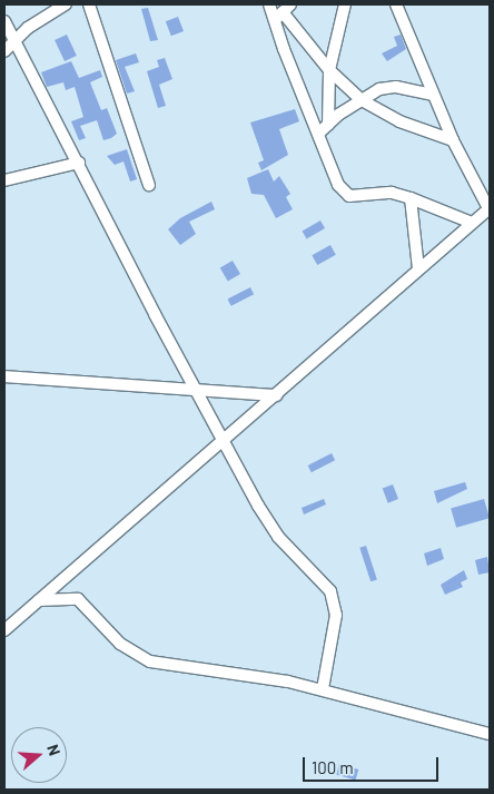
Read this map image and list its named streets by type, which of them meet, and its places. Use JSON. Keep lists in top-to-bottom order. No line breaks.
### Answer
{"scale_bar":"100 m","north":"right"}
